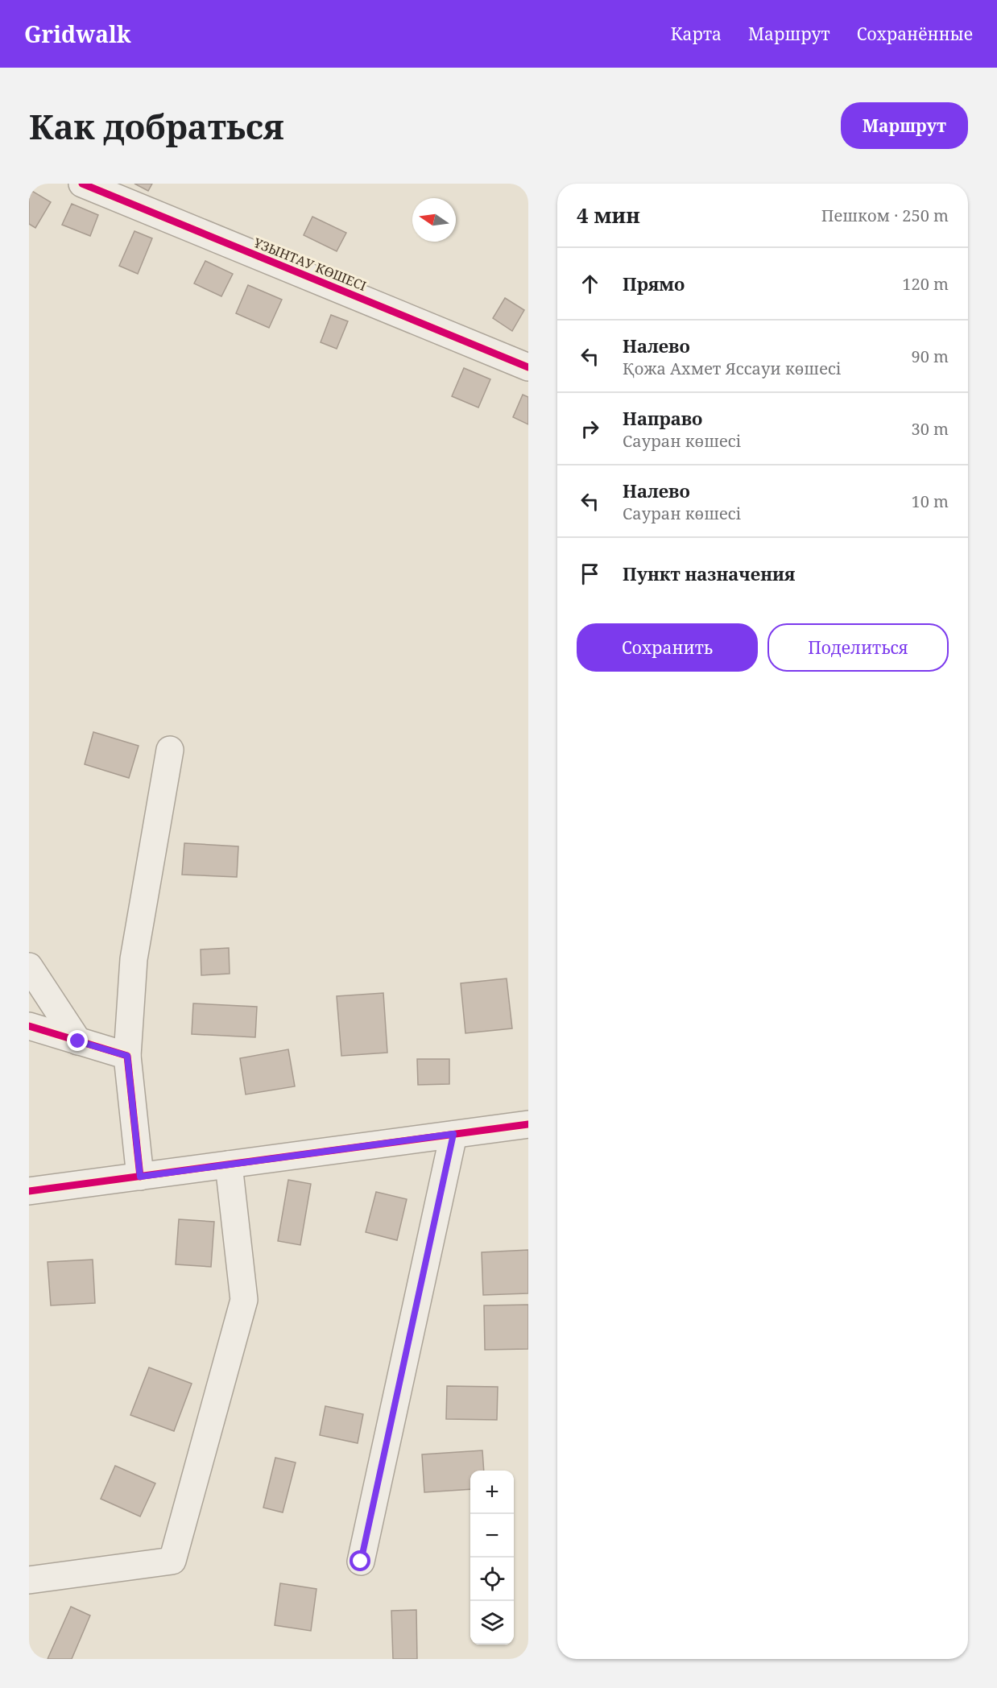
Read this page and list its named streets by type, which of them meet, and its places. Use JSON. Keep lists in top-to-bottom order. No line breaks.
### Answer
{"streets":{"street":["ҰЗЫНТАУ КӨШЕСІ"]},"north":"left","page":{"header":"Gridwalk","nav":["Карта","Маршрут","Сохранённые"],"buttons":["Маршрут",["Сохранить","Поделиться"]],"title":"Как добраться","heading":["4 мин","Пешком · 250 m"],"list":[["Прямо","120 m"],["Налево","Қожа Ахмет Яссауи көшесі","90 m"],["Направо","Сауран көшесі","30 m"],["Налево","Сауран көшесі","10 m"],"Пункт назначения"],"map_buttons":["+","−"]}}
